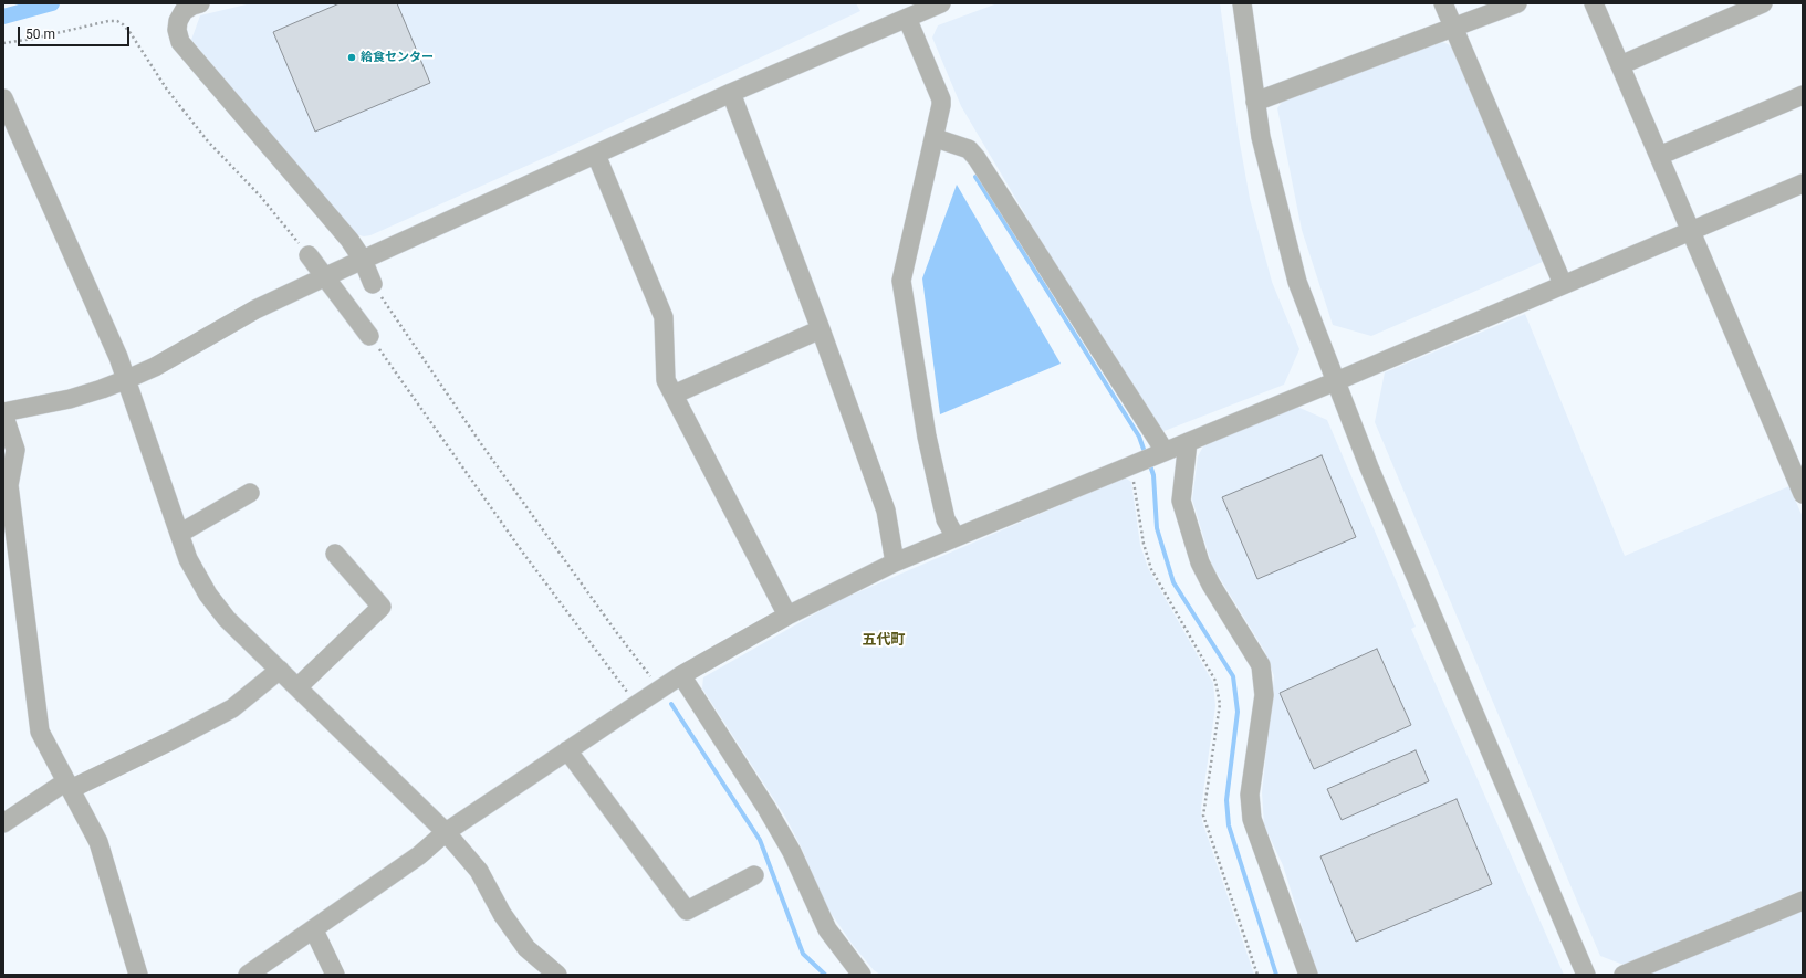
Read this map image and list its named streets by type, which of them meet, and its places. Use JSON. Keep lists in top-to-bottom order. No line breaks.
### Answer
{"districts":["五代町"],"places":["給食センター"],"scale_bar":"50 m"}
